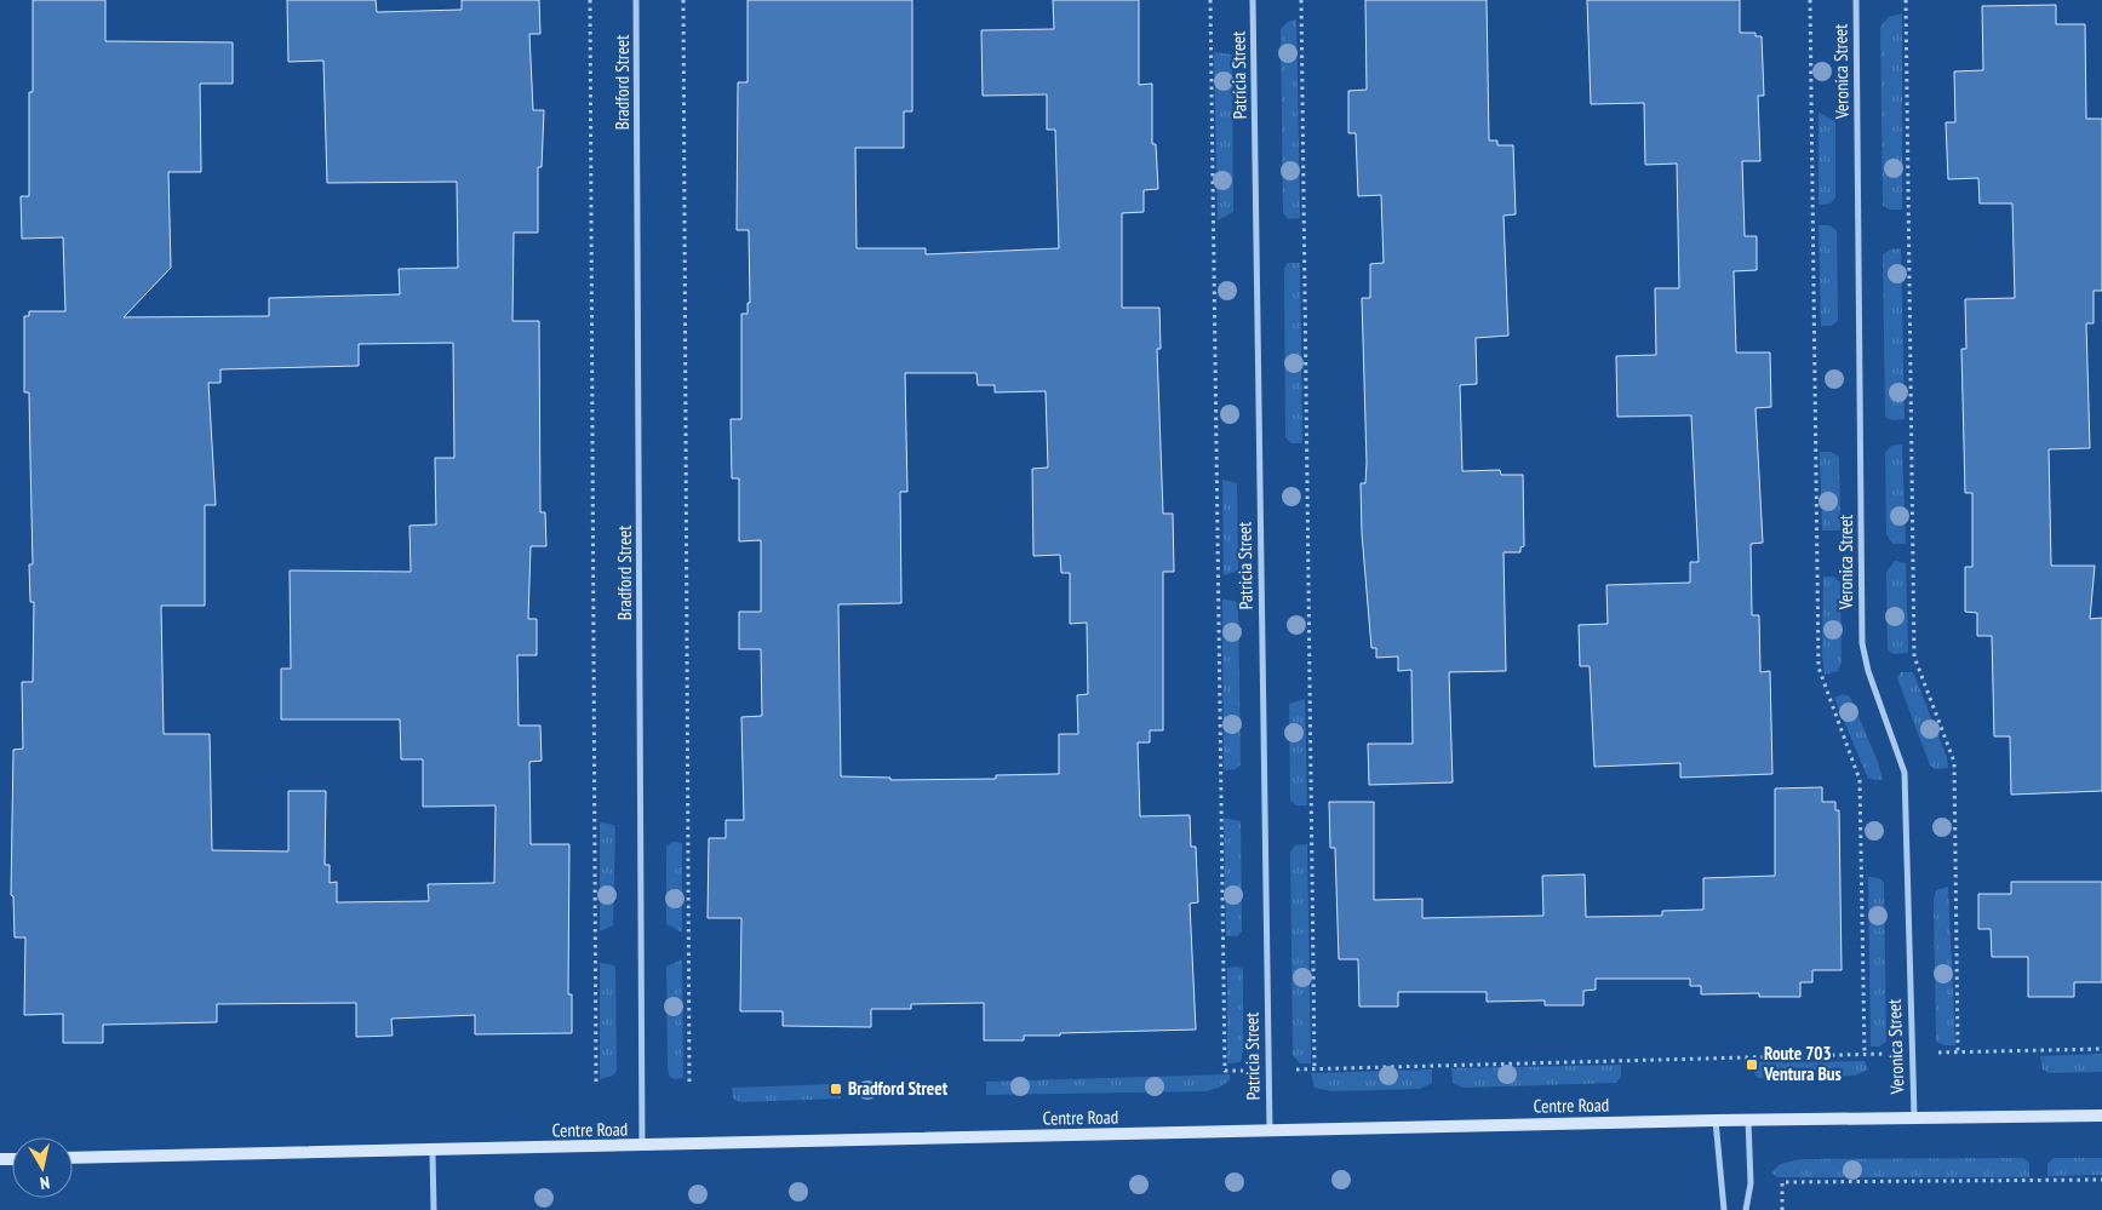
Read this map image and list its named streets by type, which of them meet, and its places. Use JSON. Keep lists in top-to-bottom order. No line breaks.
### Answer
{"streets":{"main road":["Centre Road"],"street":["Veronica Street","Patricia Street","Bradford Street"]},"crossings":[["Veronica Street","Centre Road"],["Patricia Street","Centre Road"],["Bradford Street","Centre Road"]],"places":{"transit":["Route 703 Ventura Bus","Bradford Street"]},"north":"bottom"}
